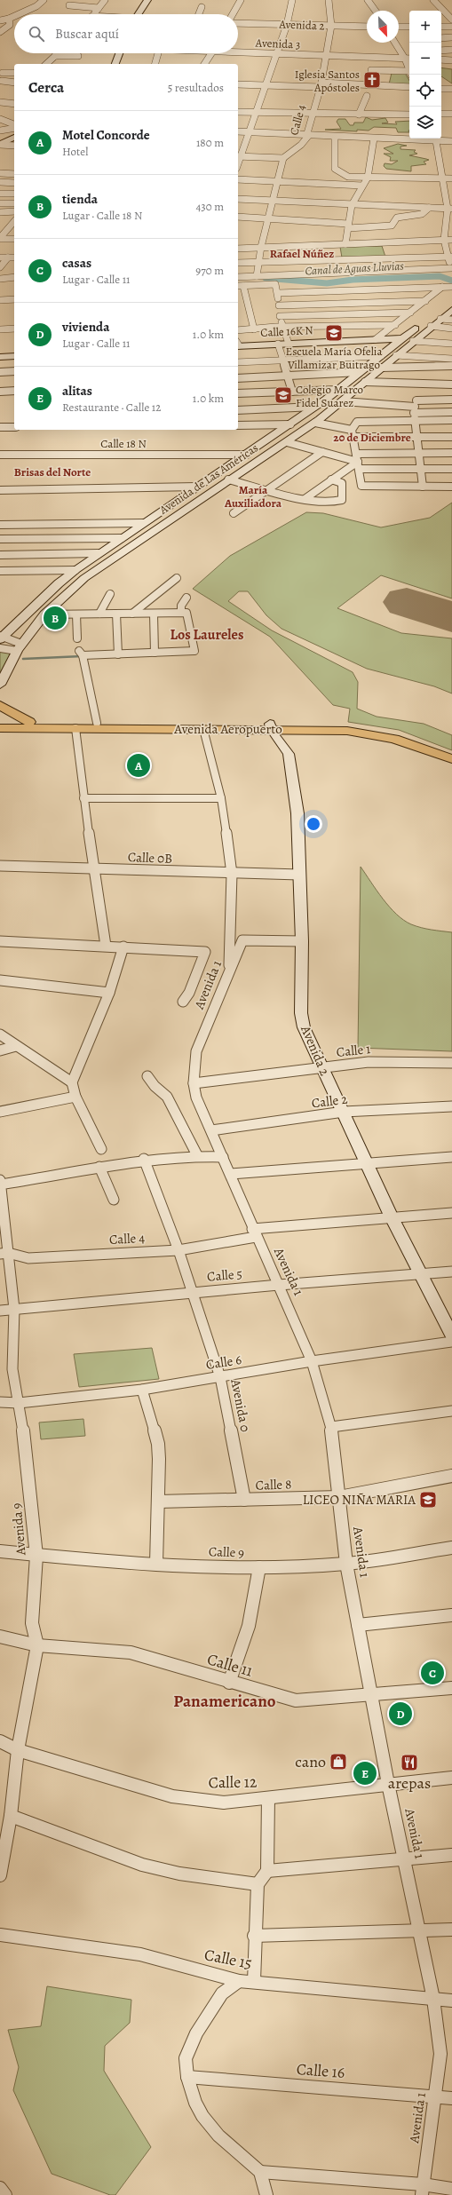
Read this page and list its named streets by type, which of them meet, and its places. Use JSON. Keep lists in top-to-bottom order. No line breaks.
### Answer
{"streets":{"main road":["Avenida 2","Calle 16K N","Avenida de Las Américas","Avenida Aeropuerto"],"street":["Avenida 3","Calle 4","Calle 18 N","Calle 0B","Avenida 1","Calle 1","Calle 2","Calle 5","Calle 6","Avenida 0","Calle 8","Avenida 9","Calle 9","Calle 11","Calle 12","Calle 15","Calle 16"]},"crossings":[["Avenida 2","Calle 4"],["Avenida 2","Avenida Aeropuerto"],["Avenida 2","Calle 0B"],["Avenida 2","Avenida 1"],["Avenida 2","Calle 1"],["Avenida 2","Calle 2"],["Avenida 2","Calle 5"],["Avenida 3","Calle 4"],["Calle 4","Avenida 1"],["Calle 4","Avenida 0"],["Calle 4","Avenida 9"],["Calle 16K N","Avenida de Las Américas"],["Calle 18 N","Avenida de Las Américas"],["Avenida 1","Calle 1"],["Avenida 1","Calle 2"],["Avenida 1","Calle 5"],["Avenida 1","Calle 6"],["Avenida 1","Calle 8"],["Avenida 1","Calle 9"],["Avenida 1","Calle 11"],["Avenida 1","Calle 12"],["Avenida 1","Calle 15"],["Avenida 1","Calle 16"],["Calle 5","Avenida 0"],["Calle 5","Avenida 9"],["Calle 6","Avenida 0"],["Calle 6","Avenida 9"],["Avenida 0","Calle 8"],["Avenida 9","Calle 9"],["Avenida 9","Calle 11"],["Avenida 9","Calle 12"]],"districts":["Rafael Núñez","20 de Diciembre","Brisas del Norte","María Auxiliadora","Los Laureles","Panamericano"],"water":["Canal de Aguas Lluvias"],"places":{"church":["Iglesia Santos Apóstoles"],"school or university":["Escuela María Ofelia Villamizar Buitrago","Colegio Marco Fidel Suarez","LICEO NIÑA MARIA"],"shop":["cano"],"restaurant":["arepas"]},"north":"bottom right","page":{"map_buttons":["+","−"],"search":"Buscar aquí","heading":["Cerca","5 resultados"],"list":[{"mark":"A","name":"Motel Concorde","note":"Hotel","value":"180 m"},{"mark":"B","name":"tienda","note":"Lugar · Calle 18 N","value":"430 m"},{"mark":"C","name":"casas","note":"Lugar · Calle 11","value":"970 m"},{"mark":"D","name":"vivienda","note":"Lugar · Calle 11","value":"1.0 km"},{"mark":"E","name":"alitas","note":"Restaurante · Calle 12","value":"1.0 km"}],"pins":["B","A","C","D","E"]}}
